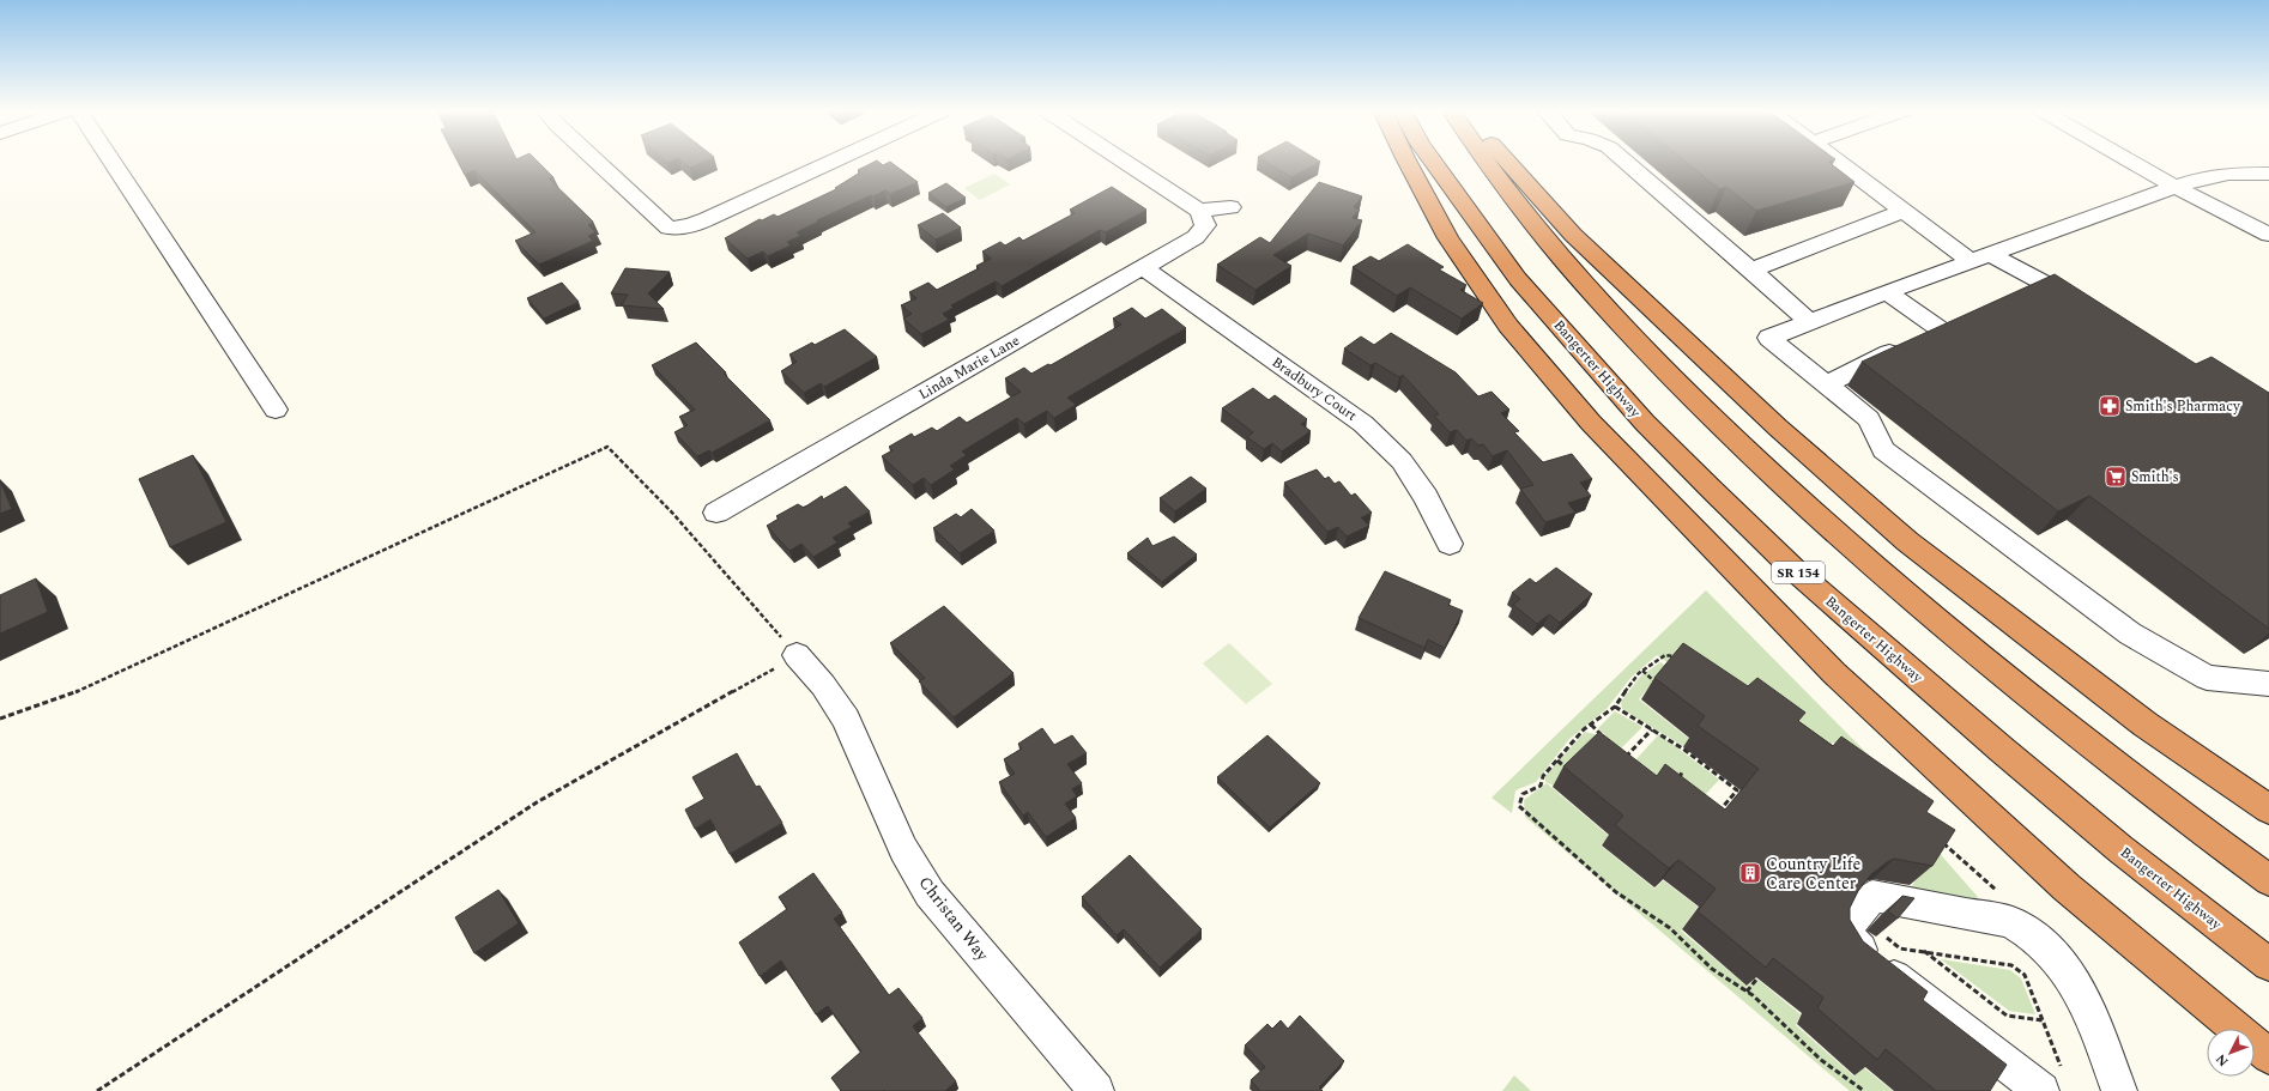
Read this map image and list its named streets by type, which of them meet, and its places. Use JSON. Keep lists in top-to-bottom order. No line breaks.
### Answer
{"streets":{"highway":["Bangerter Highway","SR 154"],"street":["Linda Marie Lane","Bradbury Court","Christan Way"]},"crossings":[["Linda Marie Lane","Bradbury Court"]],"places":{"pharmacy":["Smith's Pharmacy"],"supermarket":["Smith's"],"building":["Country Life Care Center"]},"north":"bottom left"}
